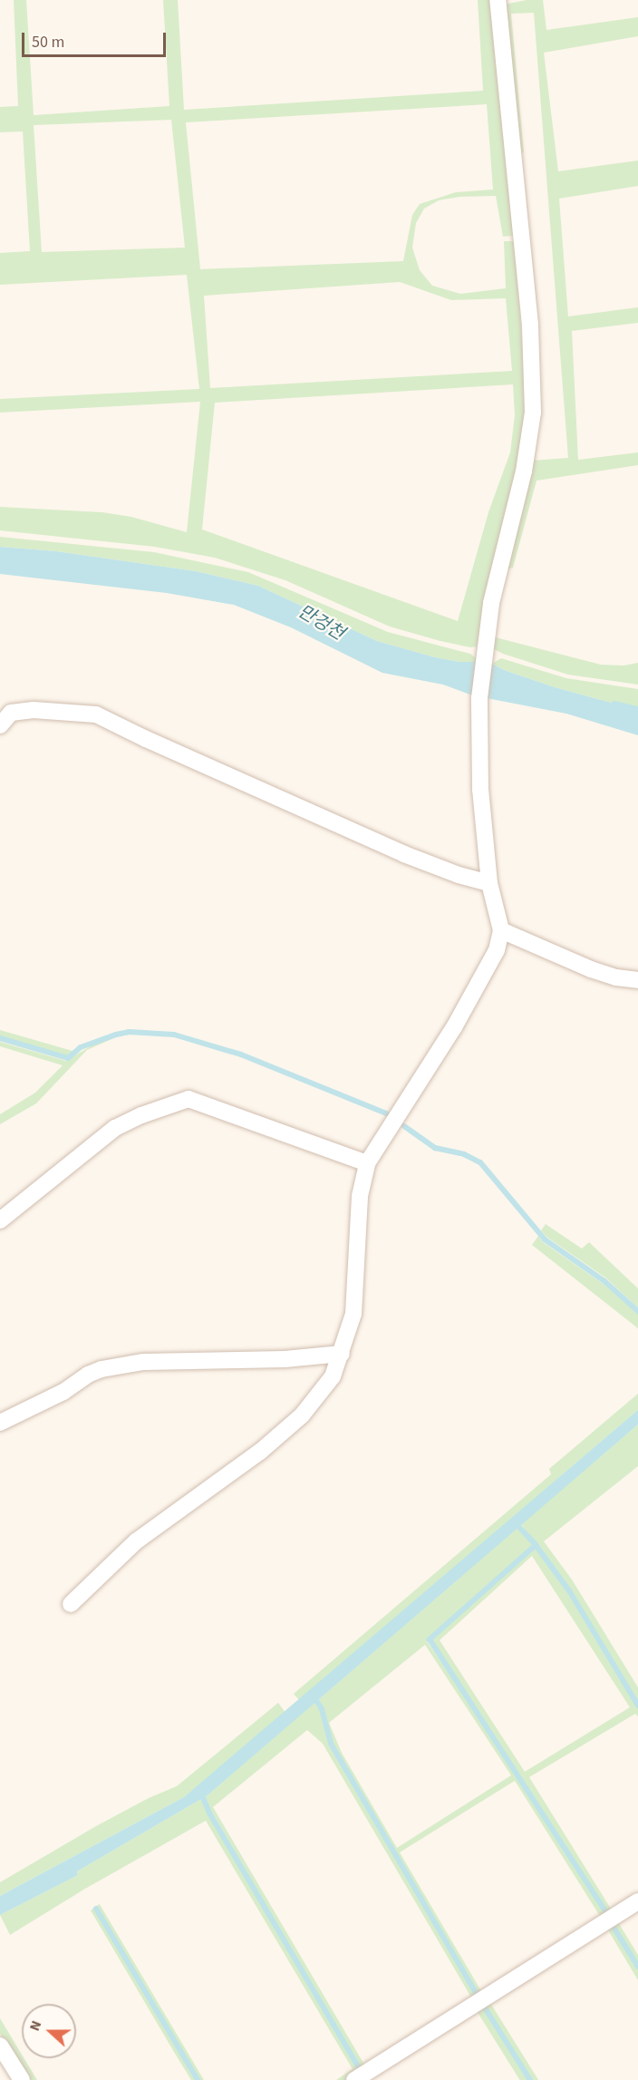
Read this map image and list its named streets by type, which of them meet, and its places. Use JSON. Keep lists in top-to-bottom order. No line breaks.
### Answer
{"water":["만겅천"],"scale_bar":"50 m","north":"left"}
